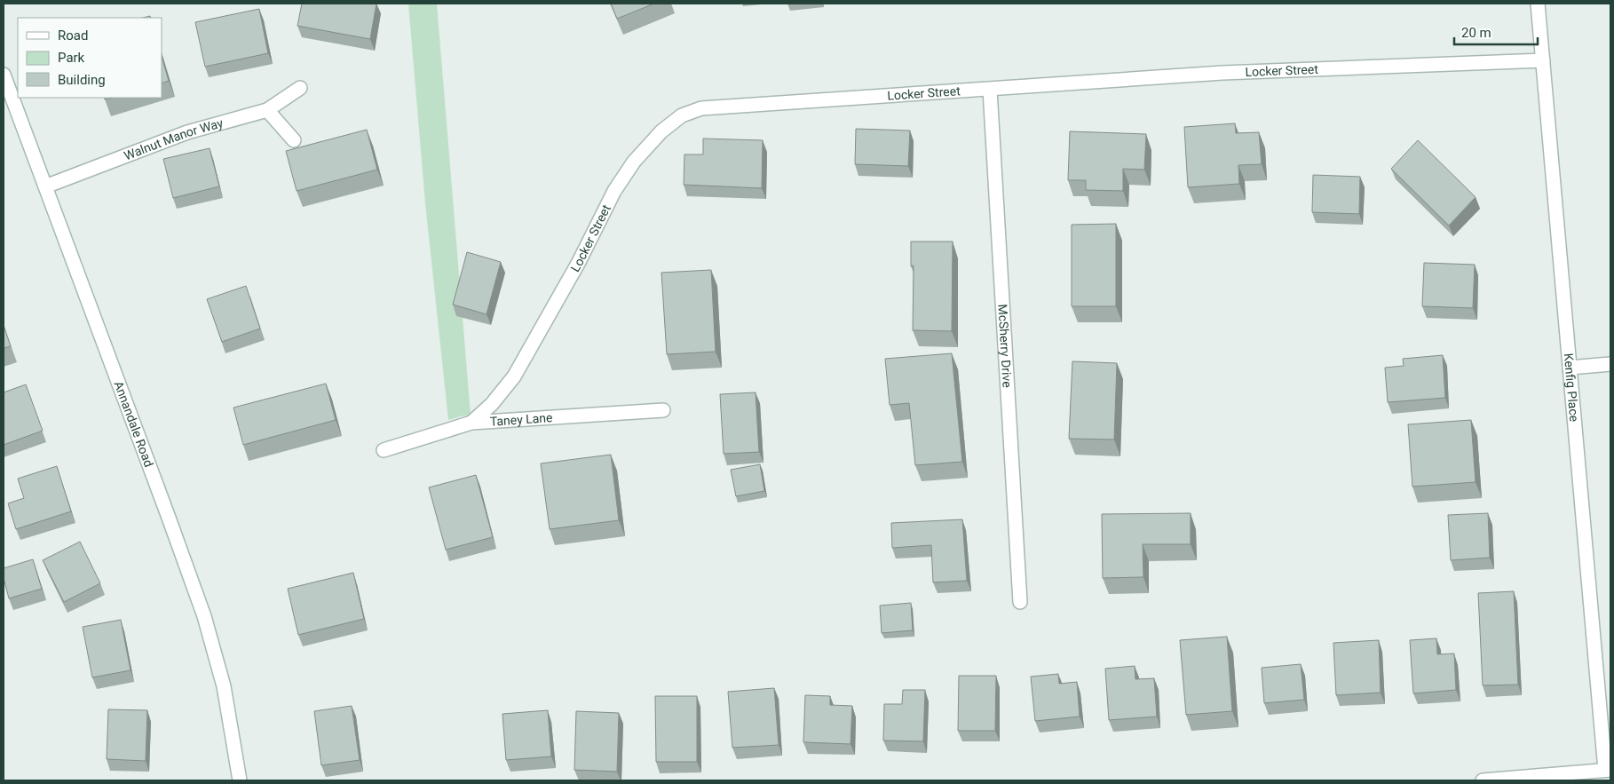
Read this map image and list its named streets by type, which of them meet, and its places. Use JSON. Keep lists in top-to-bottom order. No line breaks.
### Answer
{"streets":{"street":["Locker Street","Walnut Manor Way","McSherry Drive","Kenfig Place","Taney Lane","Annandale Road"]},"crossings":[["Locker Street","McSherry Drive"],["Locker Street","Kenfig Place"],["Locker Street","Taney Lane"],["Walnut Manor Way","Annandale Road"]],"legend":["Road","Park","Building"],"scale_bar":"20 m"}
